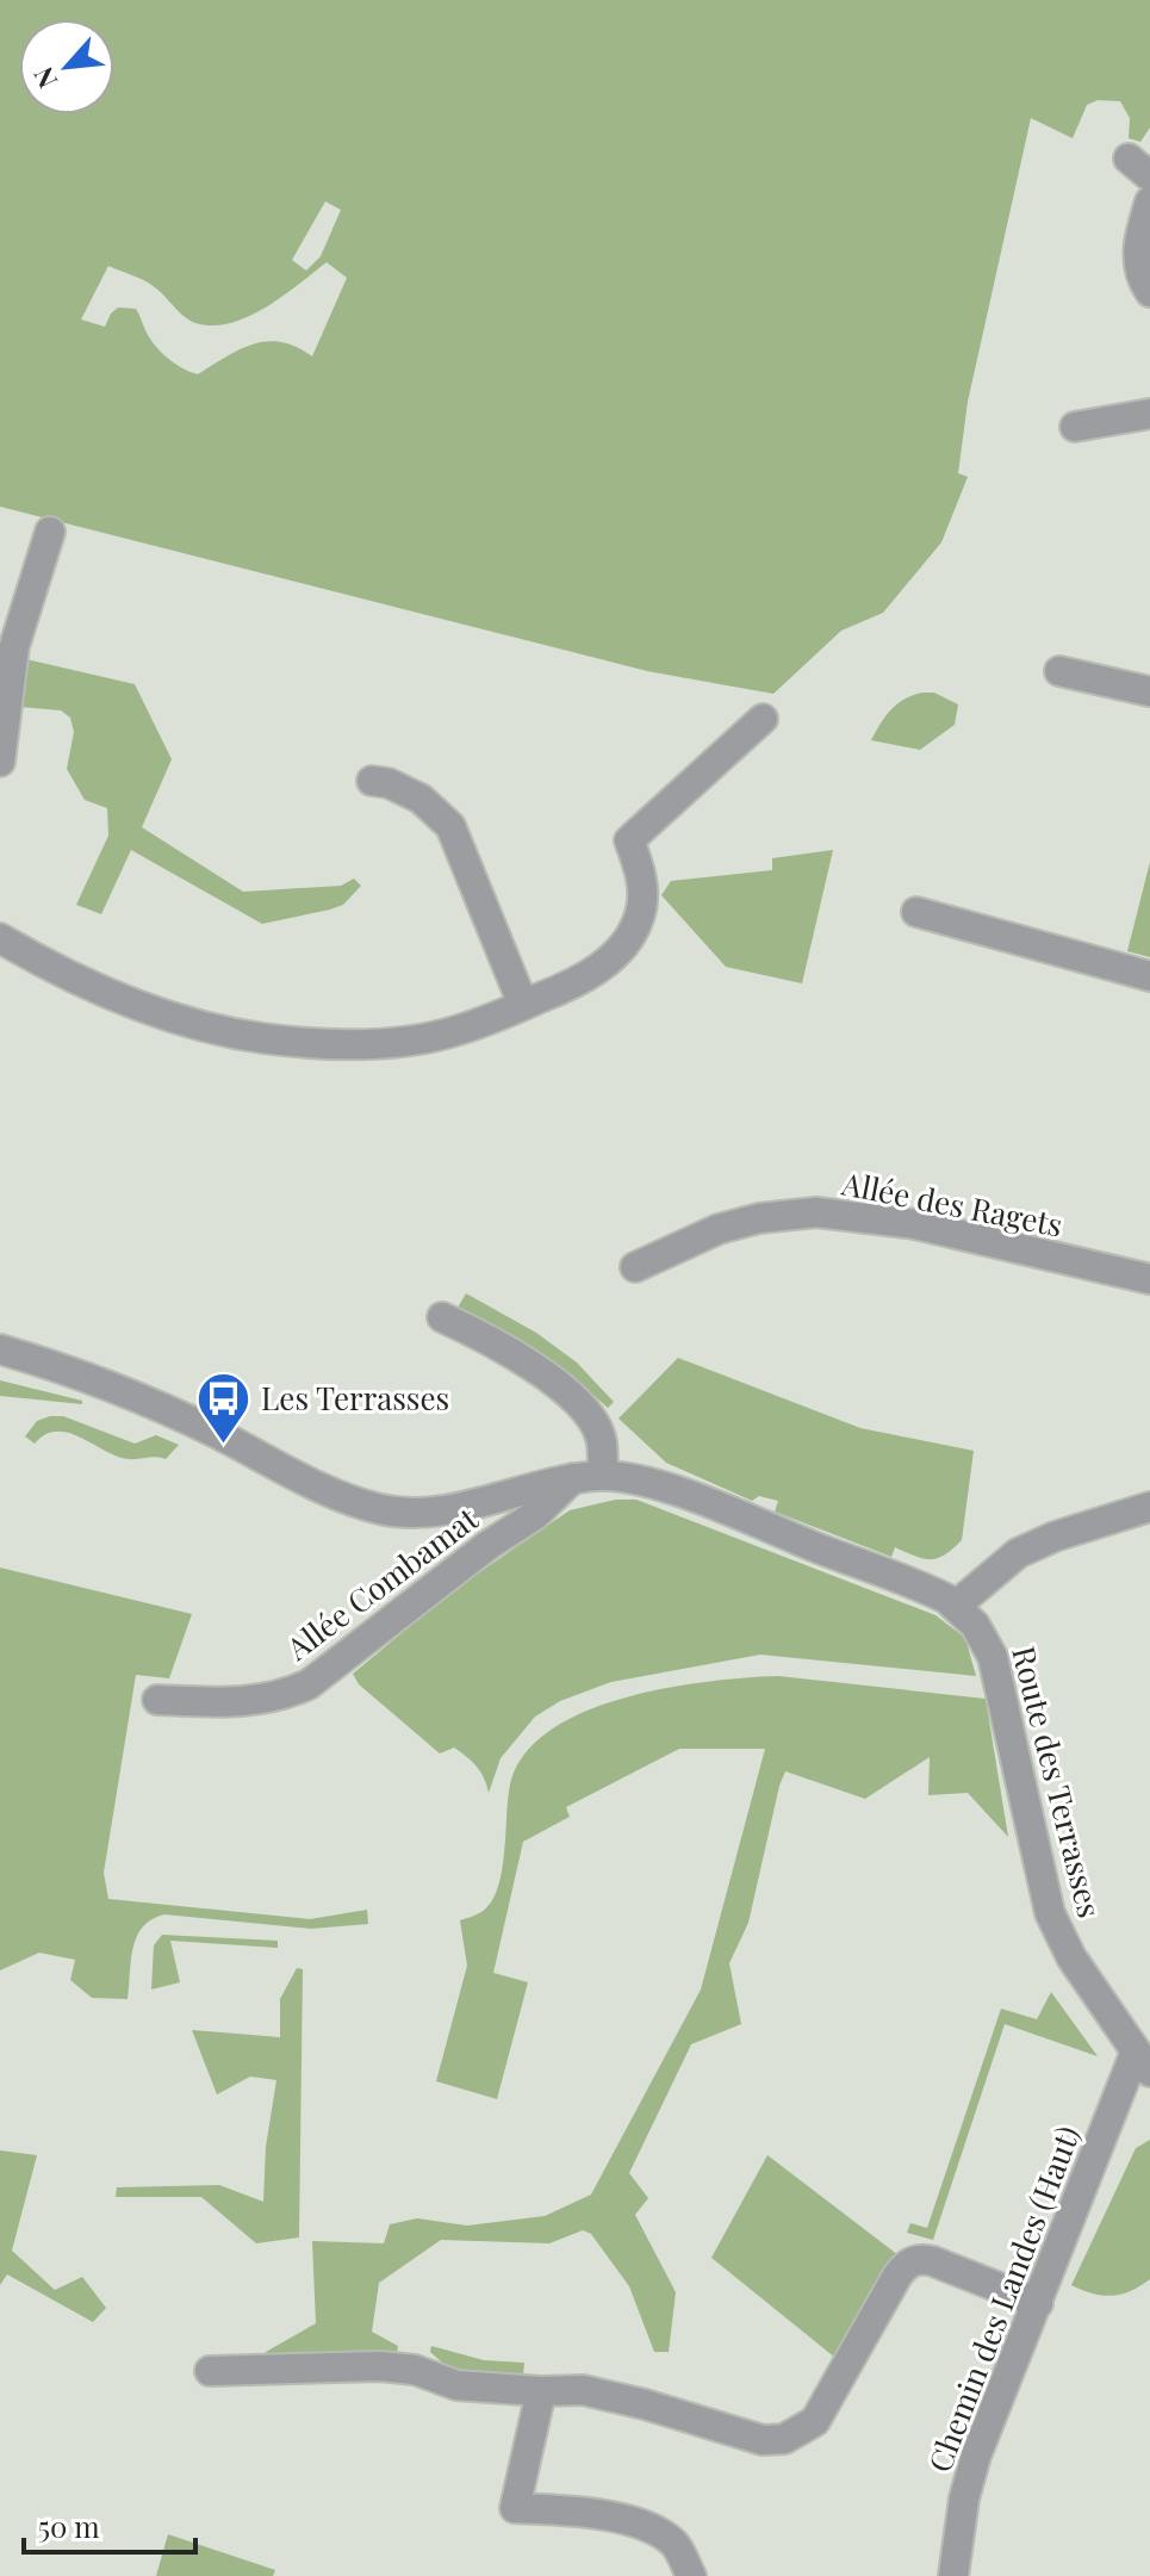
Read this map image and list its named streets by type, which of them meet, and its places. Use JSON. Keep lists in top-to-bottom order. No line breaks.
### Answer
{"streets":{"street":["Allée des Ragets","Allée Combamat","Route des Terrasses","Chemin des Landes (Haut)"]},"crossings":[["Allée Combamat","Route des Terrasses"],["Route des Terrasses","Chemin des Landes (Haut)"]],"places":{"bus stop":["Les Terrasses"]},"scale_bar":"50 m","north":"bottom left"}
